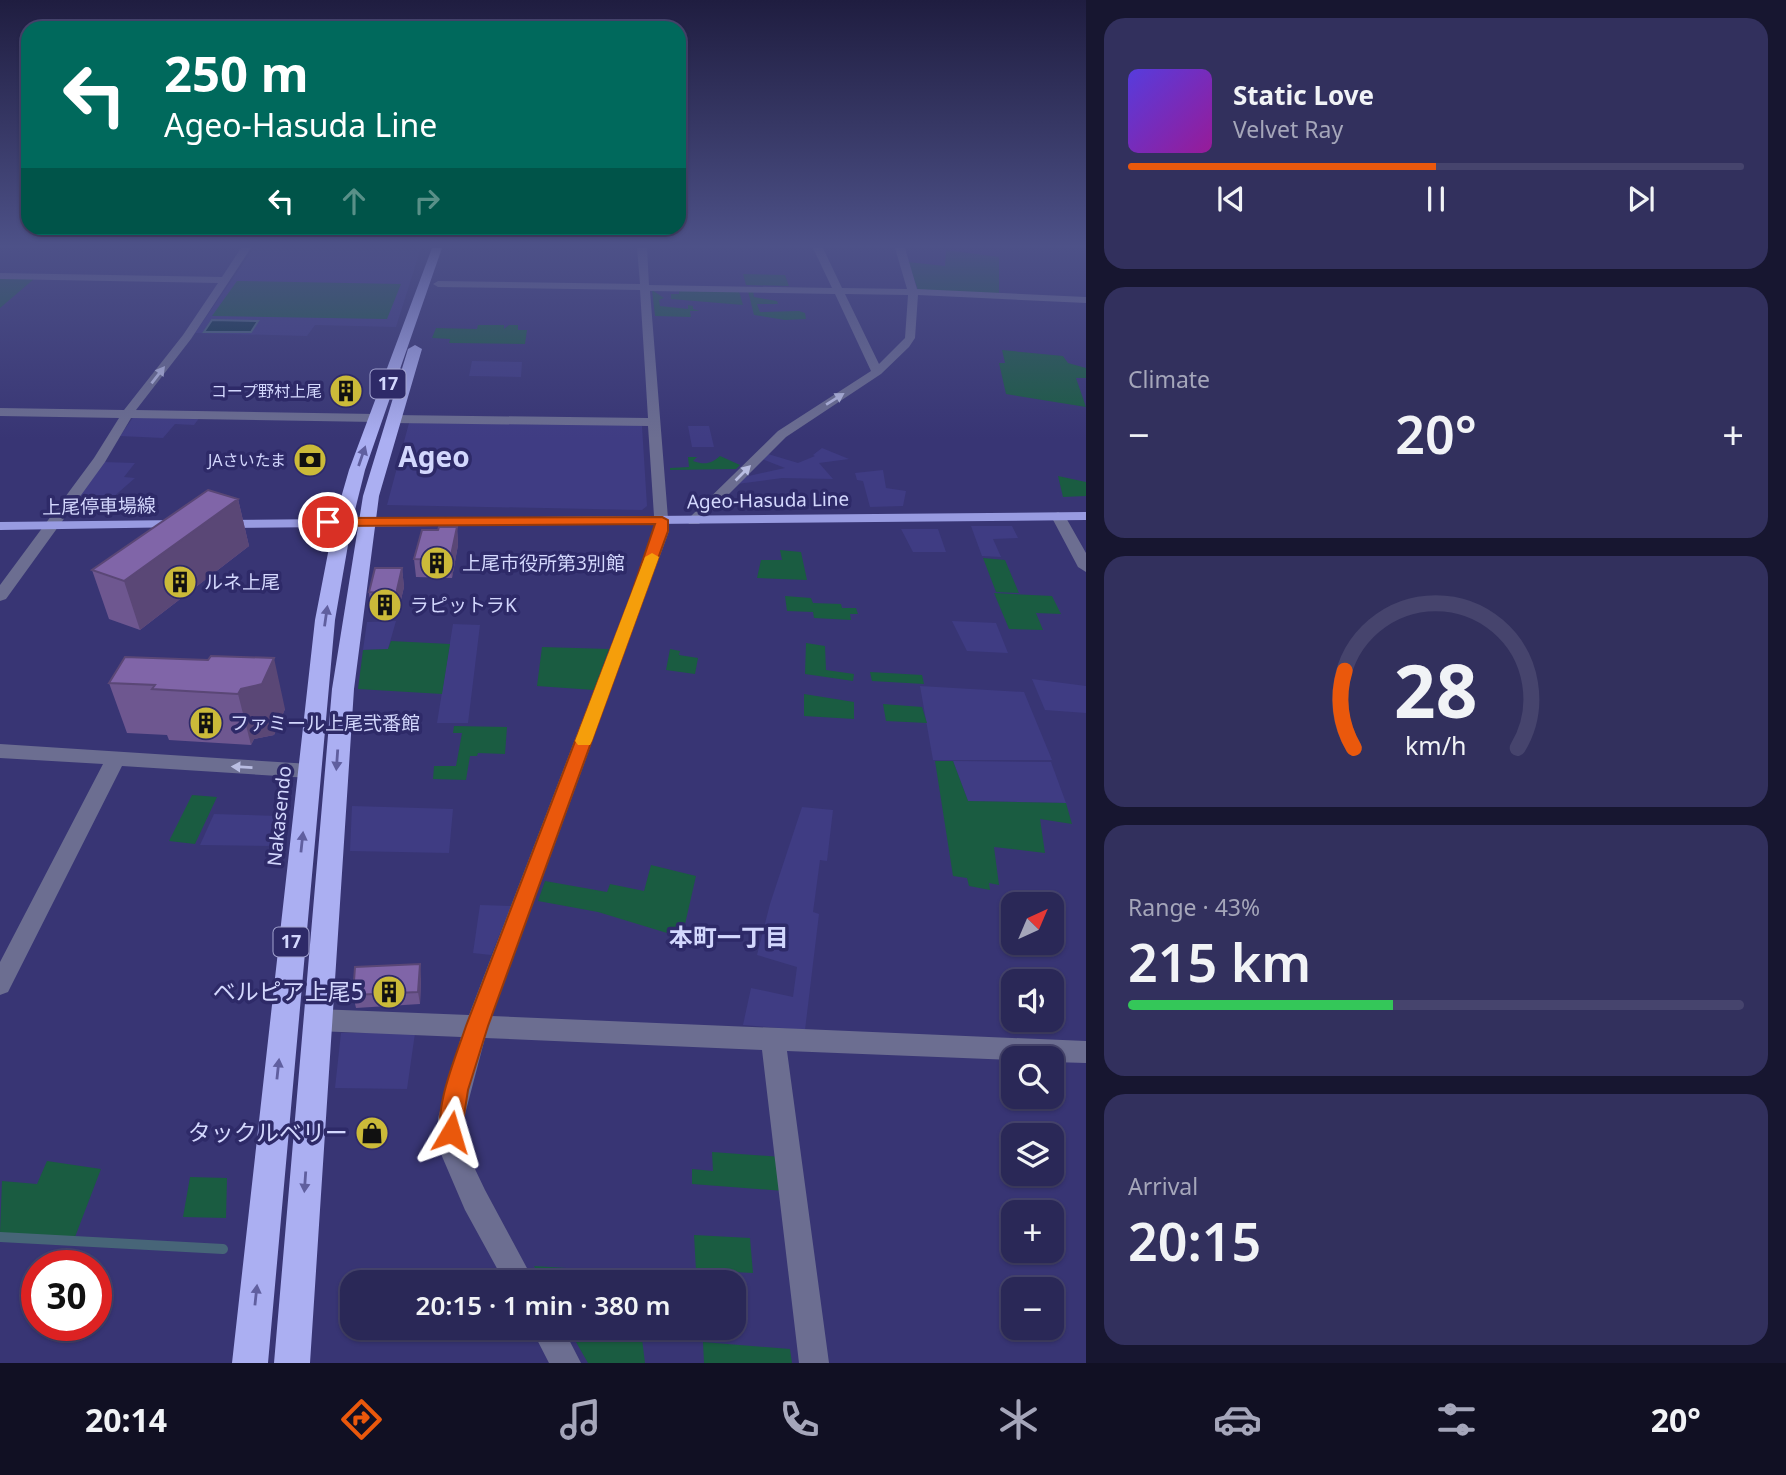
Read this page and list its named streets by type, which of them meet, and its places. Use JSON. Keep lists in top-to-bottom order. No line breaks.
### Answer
{"streets":{"highway":["17","Nakasendo"],"main road":["Ageo-Hasuda Line","上尾停車場線"]},"crossings":[["Ageo-Hasuda Line","上尾停車場線"],["Ageo-Hasuda Line","Nakasendo"],["上尾停車場線","Nakasendo"]],"districts":["Ageo","本町一丁目"],"places":{"building":["コープ野村上尾","上尾市役所第3別館","ルネ上尾","ラピットラK","ファミール上尾弐番館","ベルピア上尾5"],"bank":["JAさいたま"],"shop":["タックルベリー"]},"north":"top right","page":{"turn":["250 m","Ageo-Hasuda Line"],"song":["Static Love","Velvet Ray"],"tile":["Climate",["Range · 43%","215 km"],["Arrival","20:15"]],"heat":["−","20°","+"],"map_buttons":["+","−"],"limit":"30","trip":"20:15 · 1 min · 380 m","tabs":["20:14","20°"],"gauge":["28","km/h"]}}
